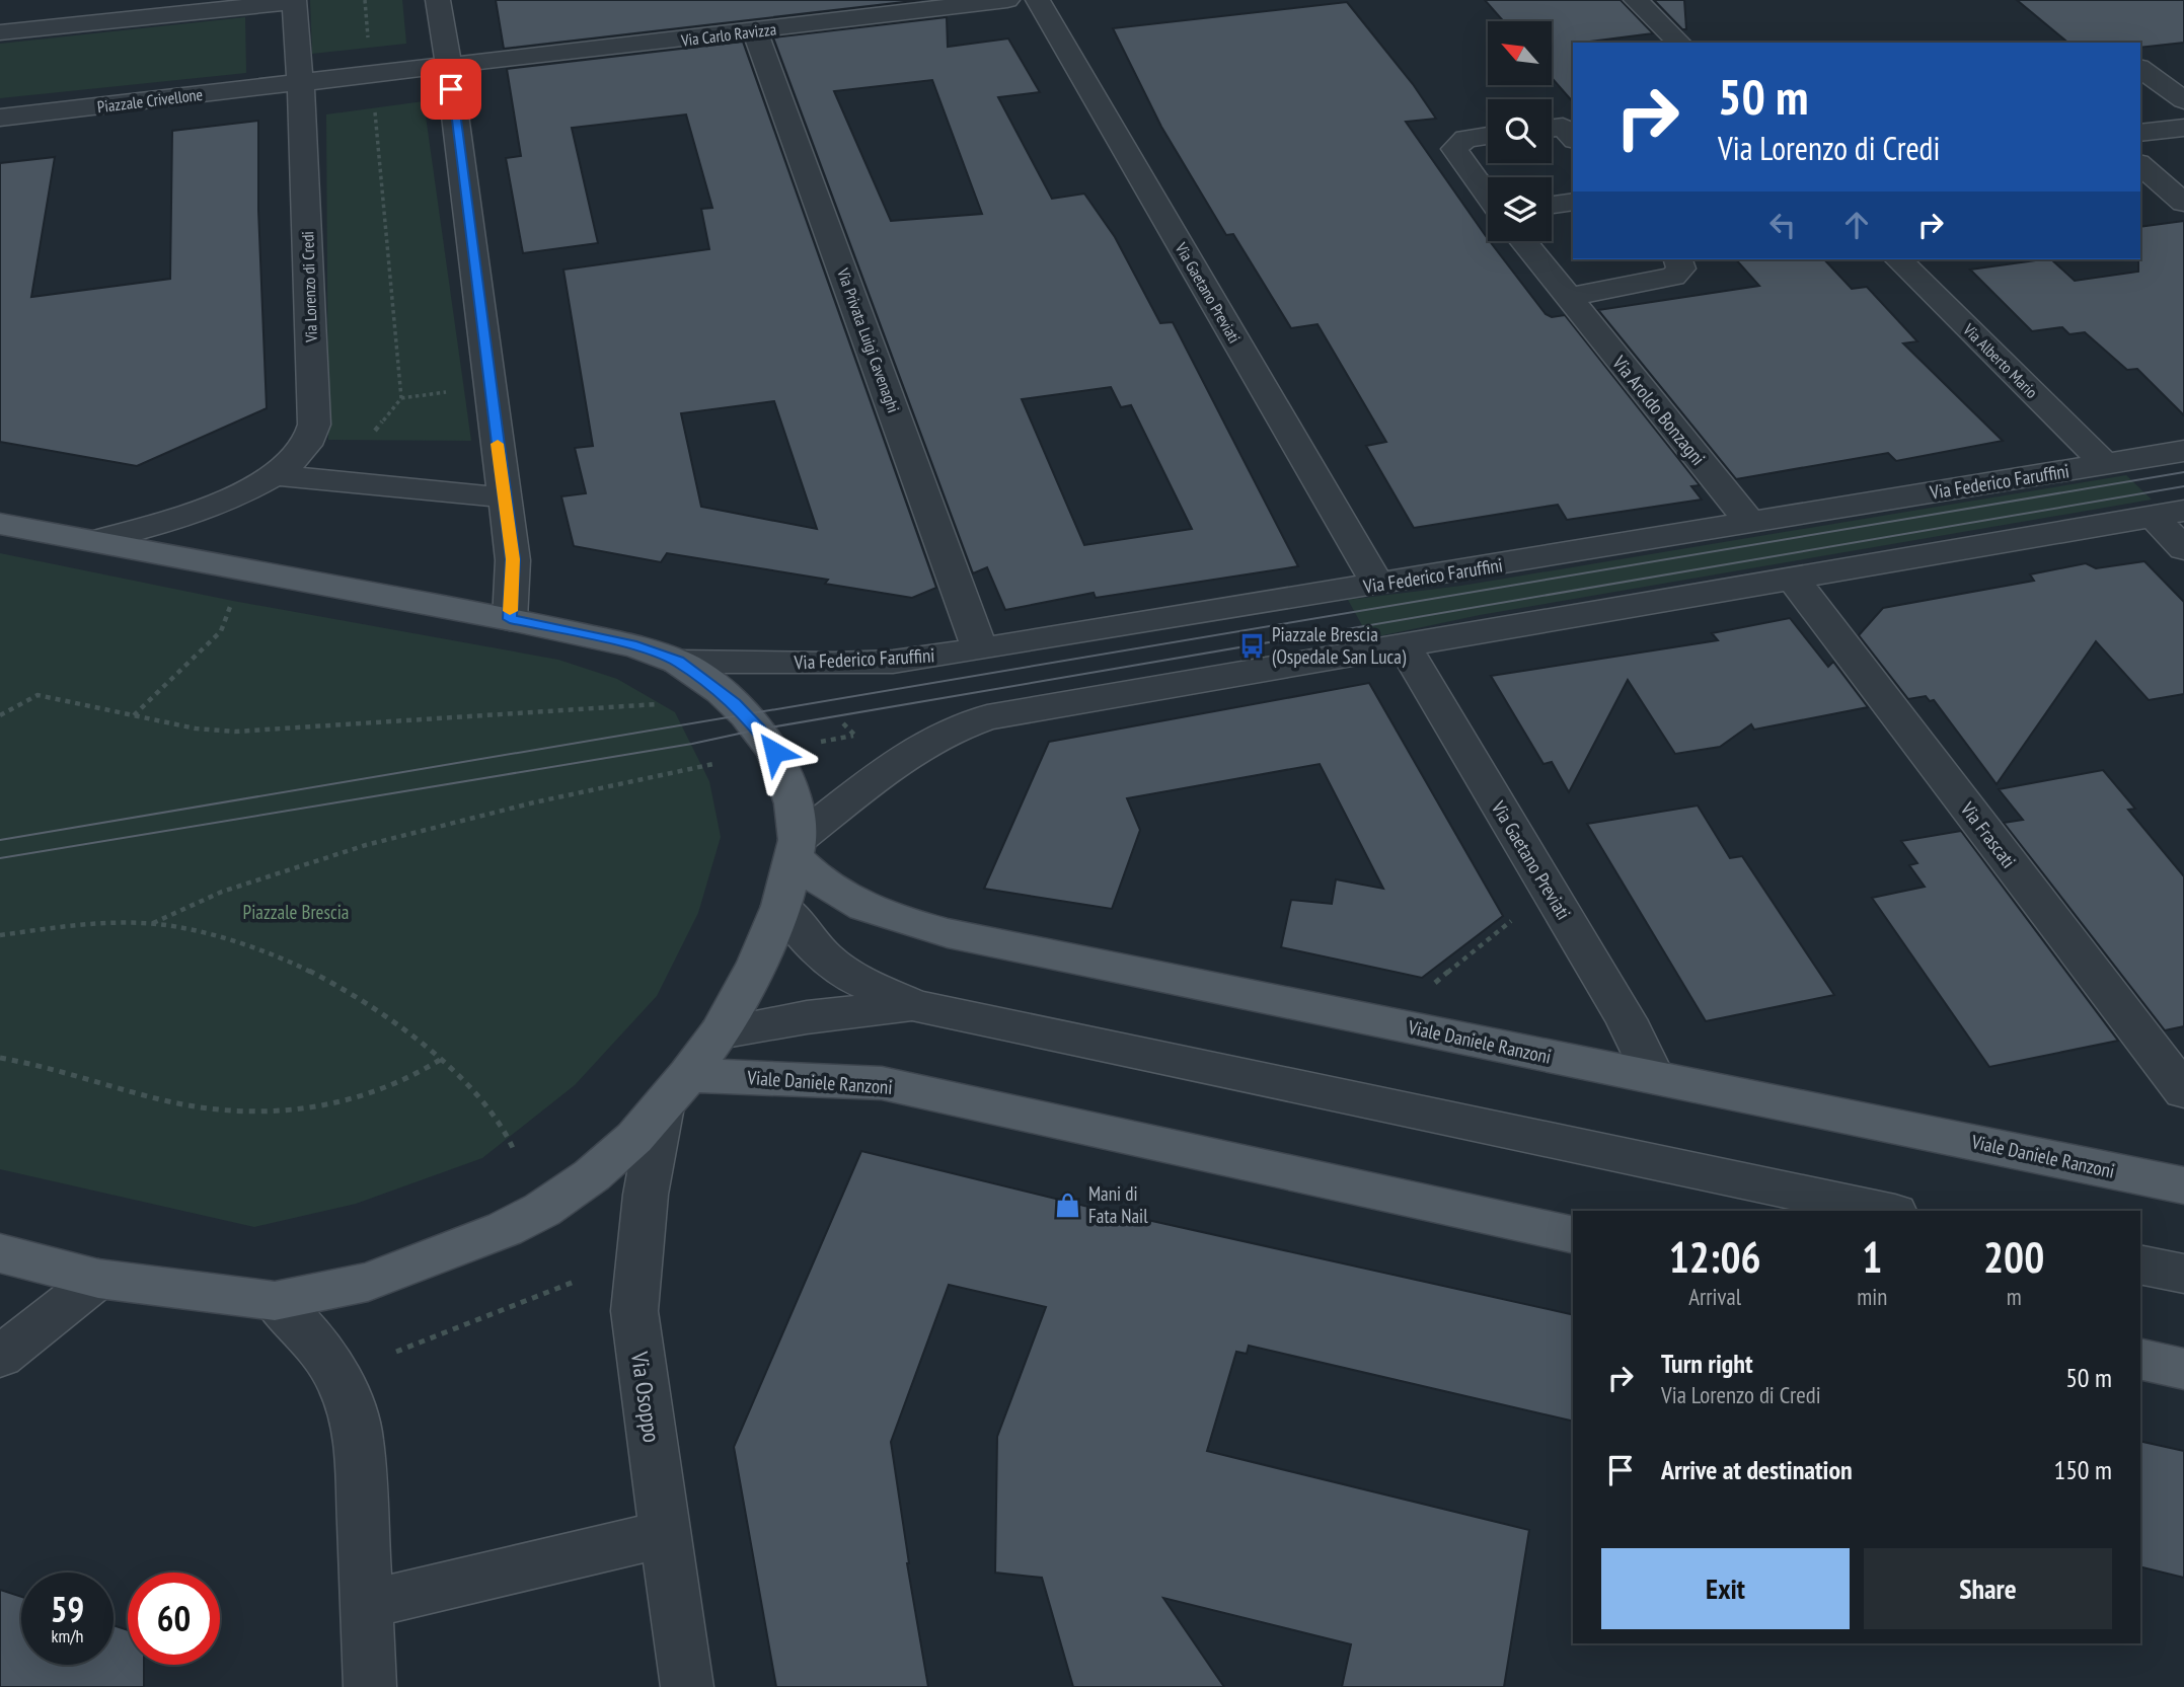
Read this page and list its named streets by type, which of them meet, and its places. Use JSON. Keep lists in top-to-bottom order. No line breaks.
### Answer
{"streets":{"main road":["Viale Daniele Ranzoni"],"street":["Via Carlo Ravizza","Piazzale Crivellone","Via Lorenzo di Credi","Via Gaetano Previati","Via Privata Luigi Cavenaghi","Via Alberto Mario","Via Aroldo Bonzagni","Via Federico Faruffini","Via Frascati","Via Osoppo"]},"crossings":[["Via Carlo Ravizza","Piazzale Crivellone"],["Via Carlo Ravizza","Via Lorenzo di Credi"],["Via Carlo Ravizza","Via Privata Luigi Cavenaghi"],["Piazzale Crivellone","Via Lorenzo di Credi"],["Via Gaetano Previati","Via Federico Faruffini"],["Via Gaetano Previati","Viale Daniele Ranzoni"],["Via Privata Luigi Cavenaghi","Via Federico Faruffini"],["Via Alberto Mario","Via Federico Faruffini"],["Via Aroldo Bonzagni","Via Federico Faruffini"],["Viale Daniele Ranzoni","Via Osoppo"]],"parks":["Piazzale Brescia"],"places":{"bus stop":["Piazzale Brescia (Ospedale San Luca)"],"shop":["Mani di Fata Nail"]},"north":"top left","page":{"turn":["50 m","Via Lorenzo di Credi"],"eta":["12:06","Arrival","1","min","200","m"],"list":[{"name":"Turn right","note":"Via Lorenzo di Credi","value":"50 m"},{"name":"Arrive at destination","value":"150 m"}],"buttons":["Exit","Share"],"speed":"59 km/h","limit":"60"}}
